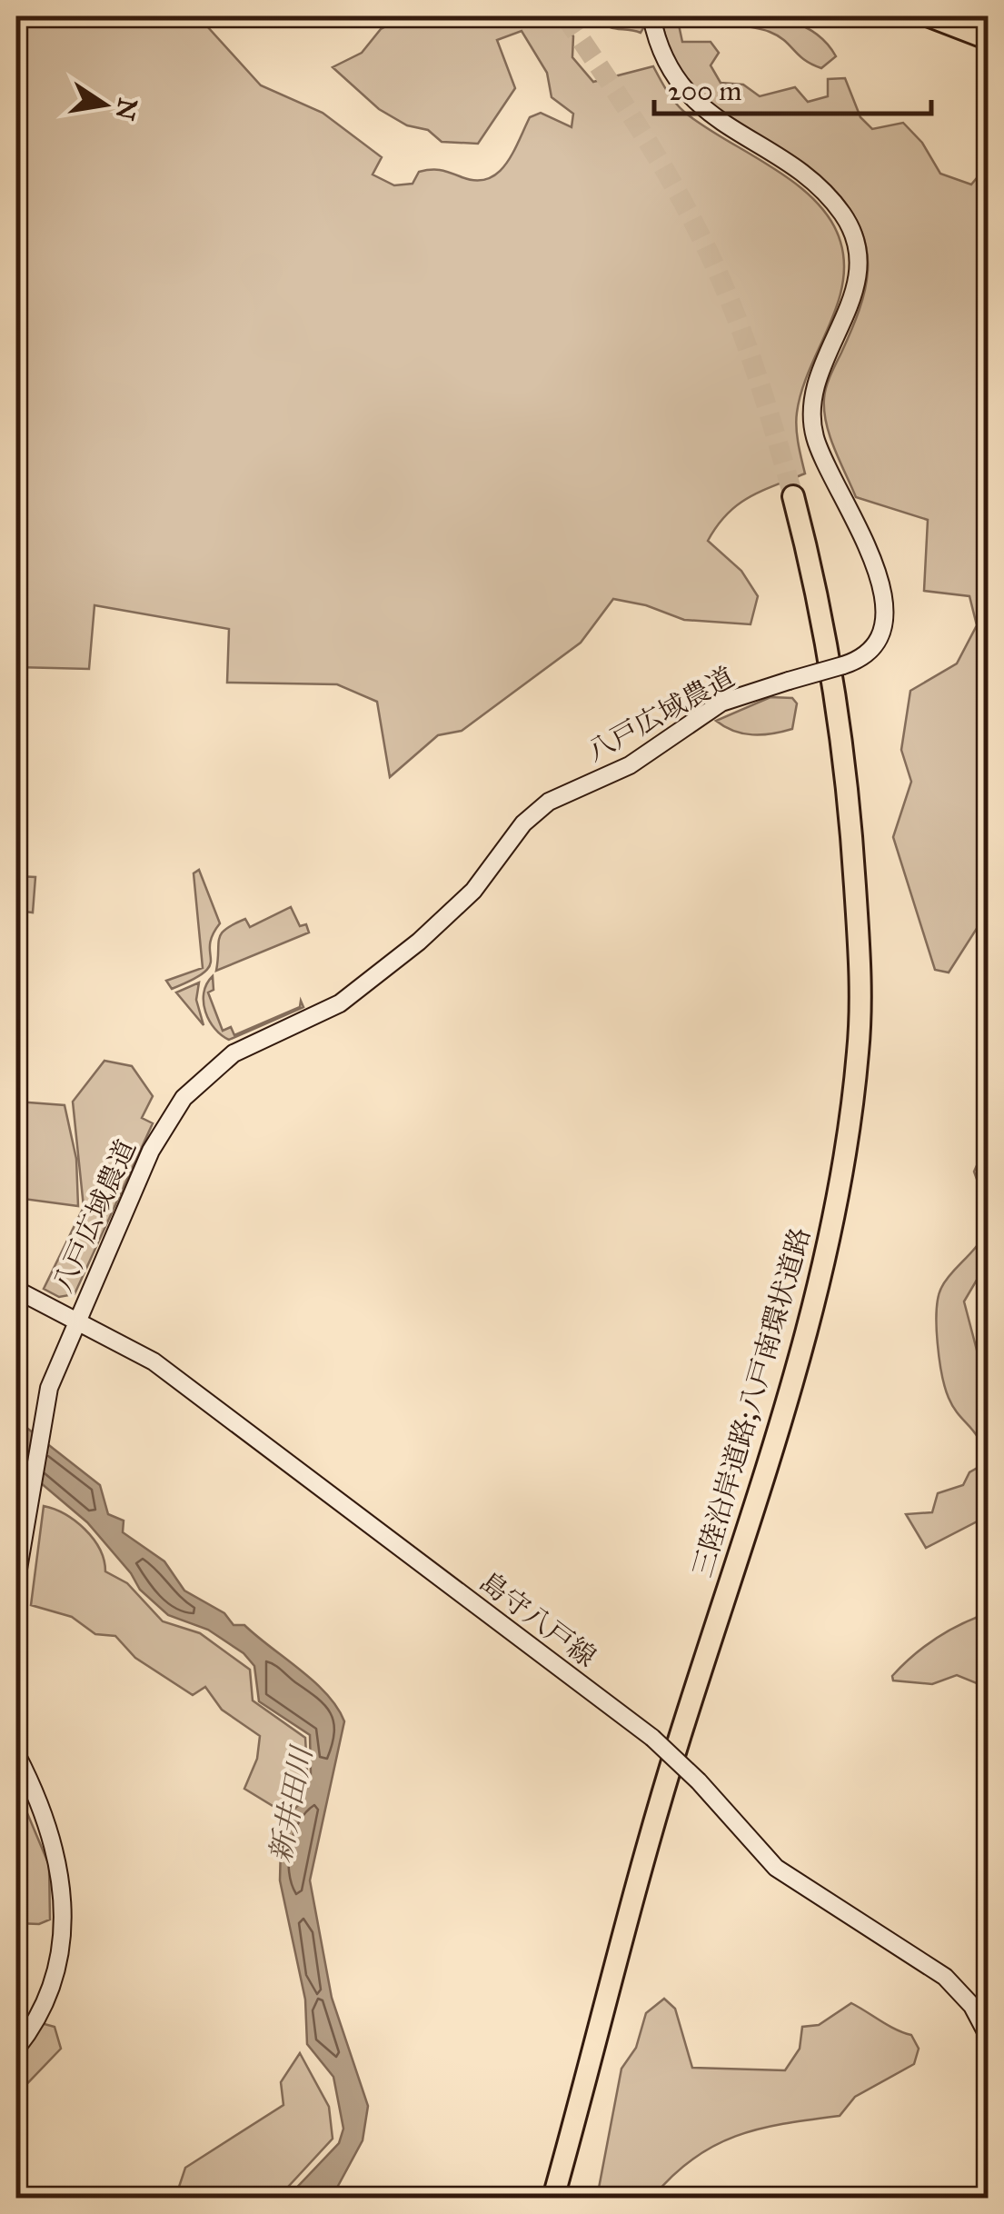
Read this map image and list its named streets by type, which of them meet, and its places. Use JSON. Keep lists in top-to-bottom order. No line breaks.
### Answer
{"streets":{"highway":["三陸沿岸道路;八戸南環状道路"],"street":["八戸広域農道","島守八戸線"]},"crossings":[["八戸広域農道","島守八戸線"]],"water":["新井田川"],"scale_bar":"200 m","north":"right"}
